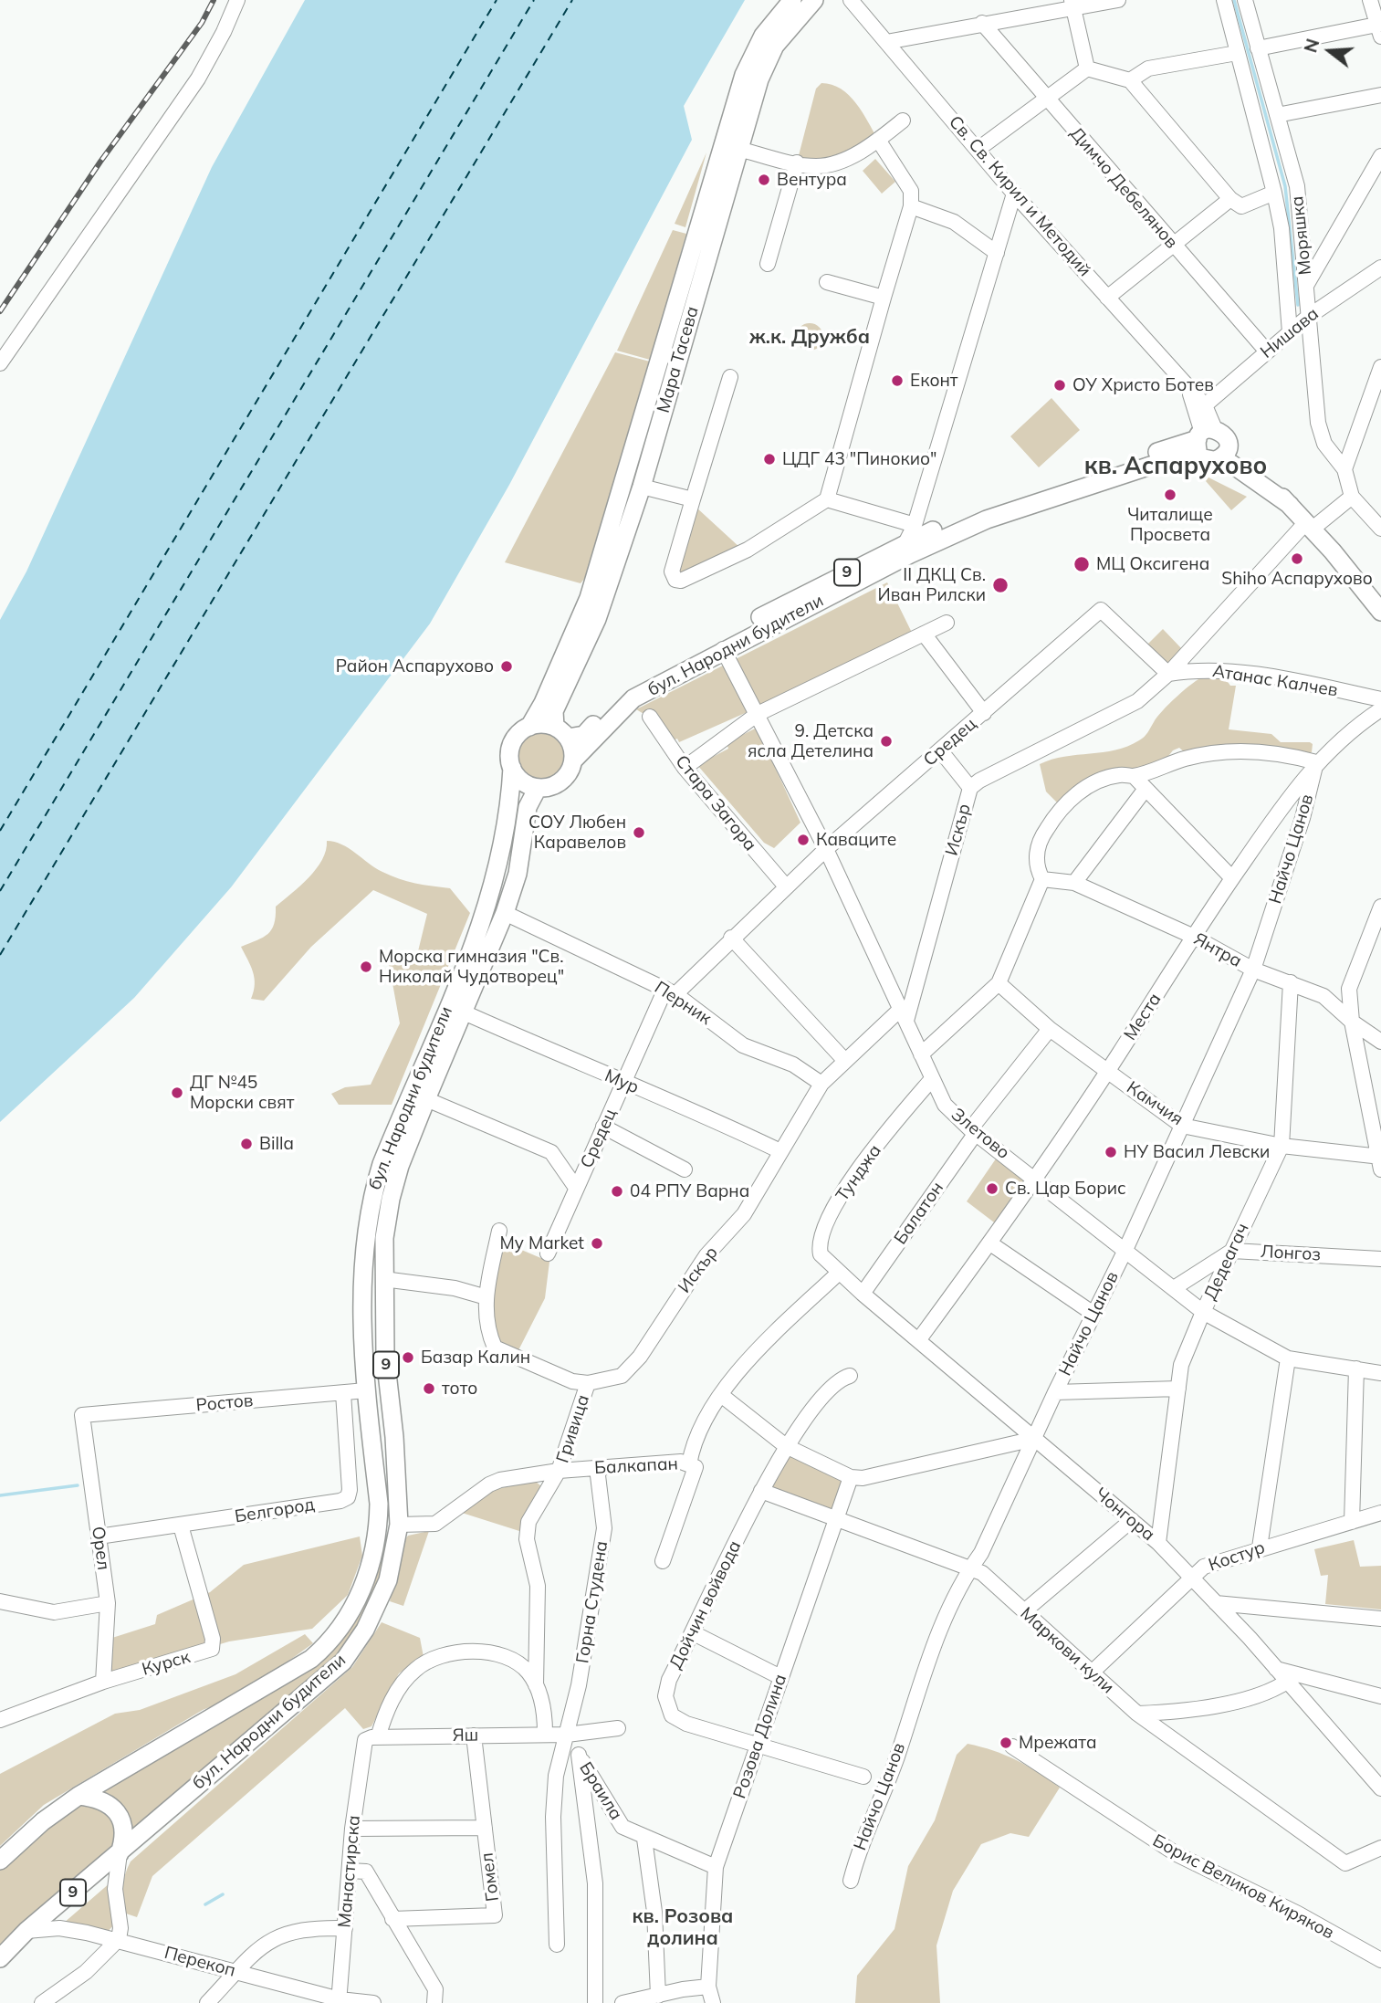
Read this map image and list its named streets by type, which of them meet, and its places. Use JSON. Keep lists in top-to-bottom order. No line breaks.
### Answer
{"streets":{"main road":["Мара Тасева","9","бул. Народни будители"],"street":["Димчо Дебелянов","Св. Св. Кирил и Методий","Моряшка","Нишава","Атанас Калчев","Средец","Стара Загора","Искър","Найчо Цанов","Янтра","Перник","Места","Мур","Камчия","Злетово","Тунджа","Балатон","Лонгоз","Дедеагач","Ростов","Гривица","Балкапан","Белгород","Чонгора","Орел","Костур","Горна Студена","Дойчин войвода","Маркови кули","Курск","Яш","Розова Долина","Браила","Манастирска","Гомел","Борис Великов Киряков","Перекоп"]},"crossings":[["Димчо Дебелянов","Нишава"],["Св. Св. Кирил и Методий","Нишава"],["Св. Св. Кирил и Методий","бул. Народни будители"],["Моряшка","Нишава"],["Мара Тасева","9"],["Мара Тасева","бул. Народни будители"],["9","бул. Народни будители"],["9","Искър"],["бул. Народни будители","Перник"],["бул. Народни будители","Мур"],["бул. Народни будители","Злетово"],["бул. Народни будители","Ростов"],["бул. Народни будители","Балкапан"],["бул. Народни будители","Перекоп"],["Атанас Калчев","Средец"],["Атанас Калчев","Искър"],["Средец","Стара Загора"],["Средец","Искър"],["Средец","Перник"],["Средец","Мур"],["Средец","Злетово"],["Искър","Перник"],["Искър","Мур"],["Искър","Злетово"],["Искър","Гривица"],["Найчо Цанов","Янтра"],["Найчо Цанов","Места"],["Найчо Цанов","Камчия"],["Найчо Цанов","Злетово"],["Найчо Цанов","Чонгора"],["Найчо Цанов","Маркови кули"],["Янтра","Места"],["Янтра","Дедеагач"],["Места","Камчия"],["Места","Злетово"],["Места","Чонгора"],["Камчия","Балатон"],["Камчия","Дедеагач"],["Злетово","Тунджа"],["Злетово","Балатон"],["Злетово","Дедеагач"],["Тунджа","Чонгора"],["Балатон","Чонгора"],["Лонгоз","Дедеагач"],["Дедеагач","Чонгора"],["Ростов","Белгород"],["Ростов","Орел"],["Гривица","Балкапан"],["Гривица","Манастирска"],["Балкапан","Горна Студена"],["Белгород","Орел"],["Белгород","Курск"],["Чонгора","Костур"],["Орел","Курск"],["Костур","Маркови кули"],["Горна Студена","Яш"],["Горна Студена","Браила"],["Дойчин войвода","Маркови кули"],["Дойчин войвода","Розова Долина"],["Маркови кули","Розова Долина"],["Яш","Браила"],["Яш","Манастирска"],["Яш","Гомел"],["Розова Долина","Браила"],["Манастирска","Перекоп"]],"districts":["ж.к. Дружба","кв. Аспарухово","кв. Розова долина"],"places":["Вентура","Еконт","ОУ Христо Ботев","ЦДГ 43 \"Пинокио\"","Читалище Просвета","Shiho Аспарухово","МЦ Оксигена","II ДКЦ Св. Иван Рилски","Район Аспарухово","9. Детска ясла Детелина","СОУ Любен Каравелов","Каваците","Морска гимназия \"Св. Николай Чудотворец\"","ДГ №45 Морски свят","Billa","НУ Васил Левски","Св. Цар Борис","04 РПУ Варна","My Market","Базар Калин","тото","Мрежата"],"north":"left"}
